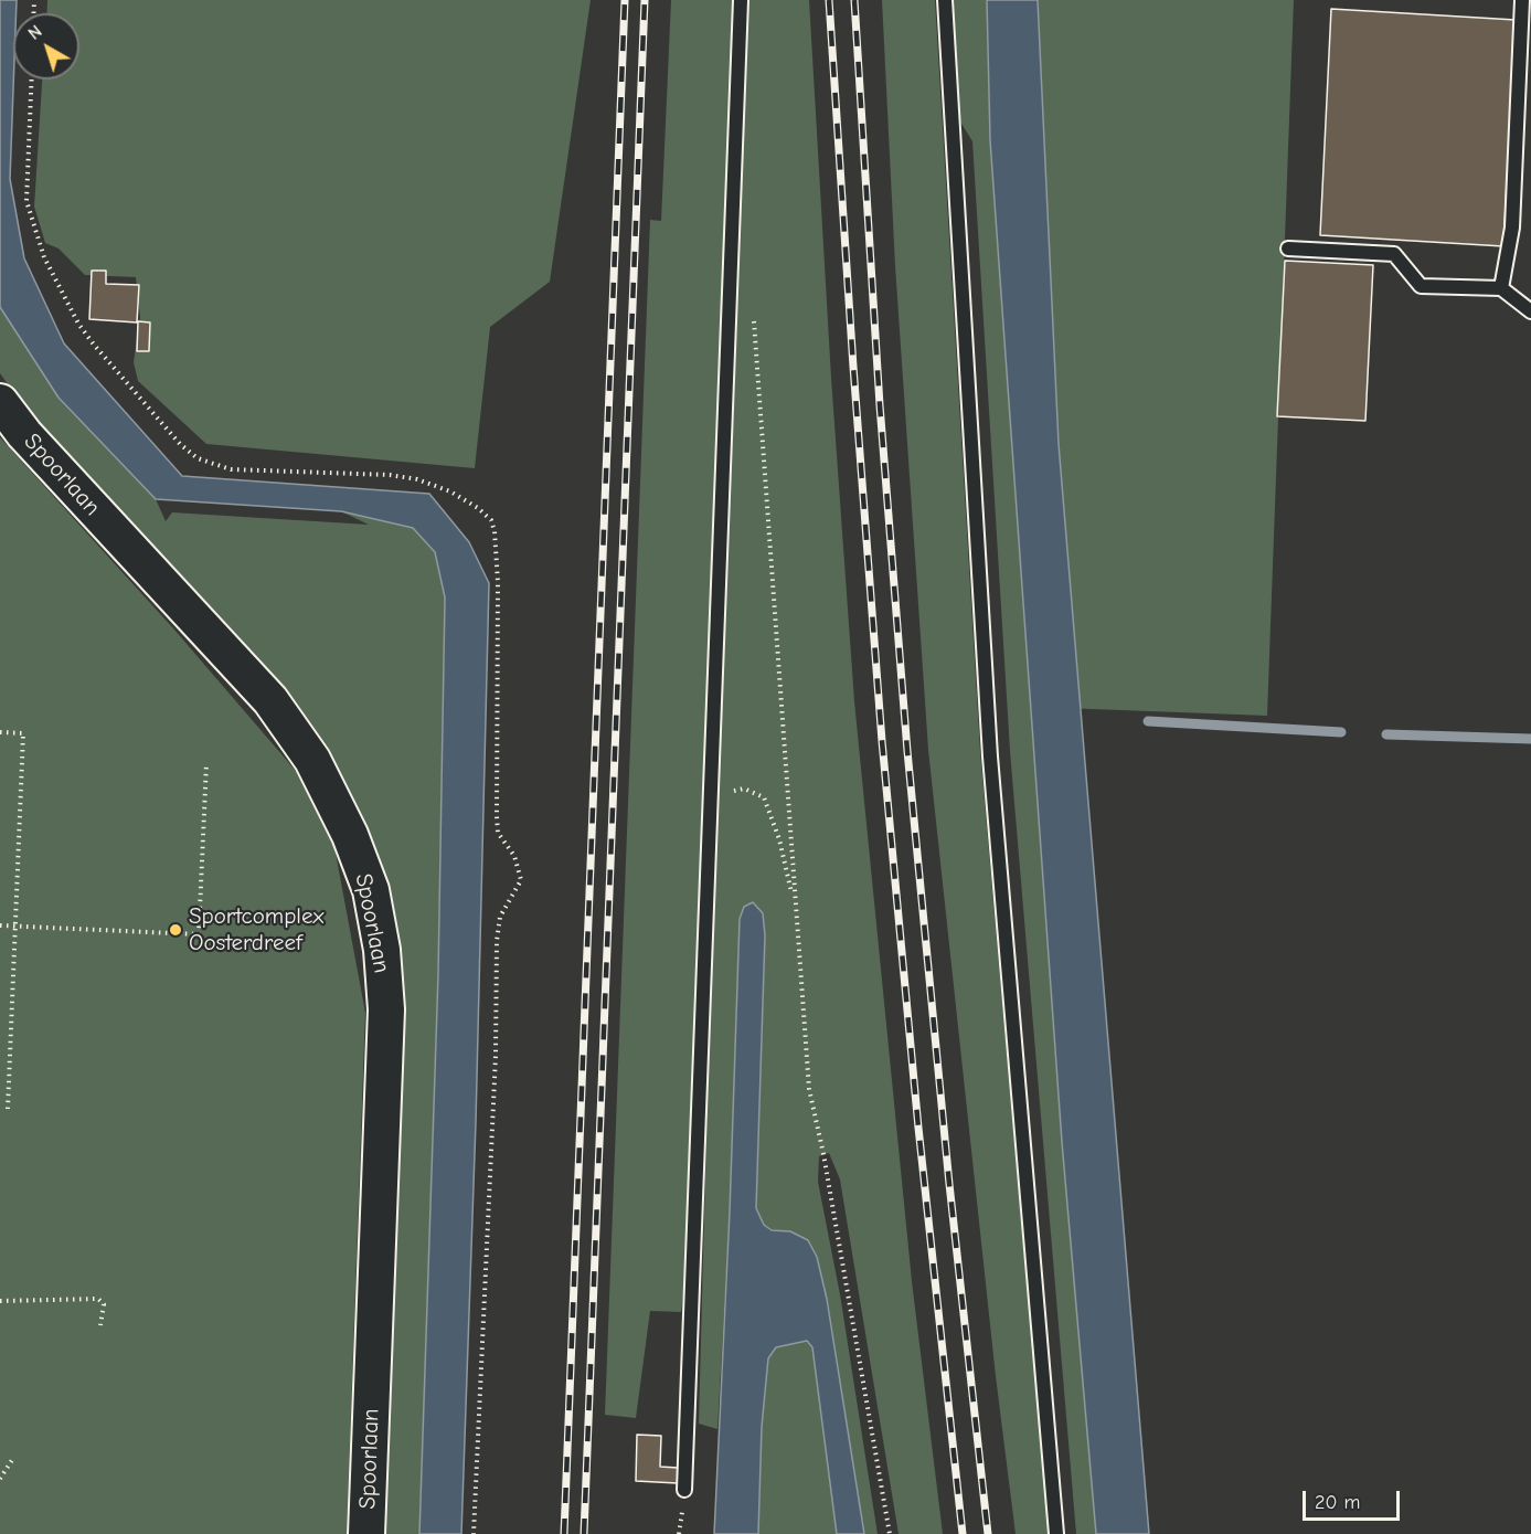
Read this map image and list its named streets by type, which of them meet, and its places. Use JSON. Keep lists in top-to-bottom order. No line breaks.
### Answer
{"streets":{"main road":["Spoorlaan"]},"places":["Sportcomplex Oosterdreef"],"scale_bar":"20 m","north":"top left"}
